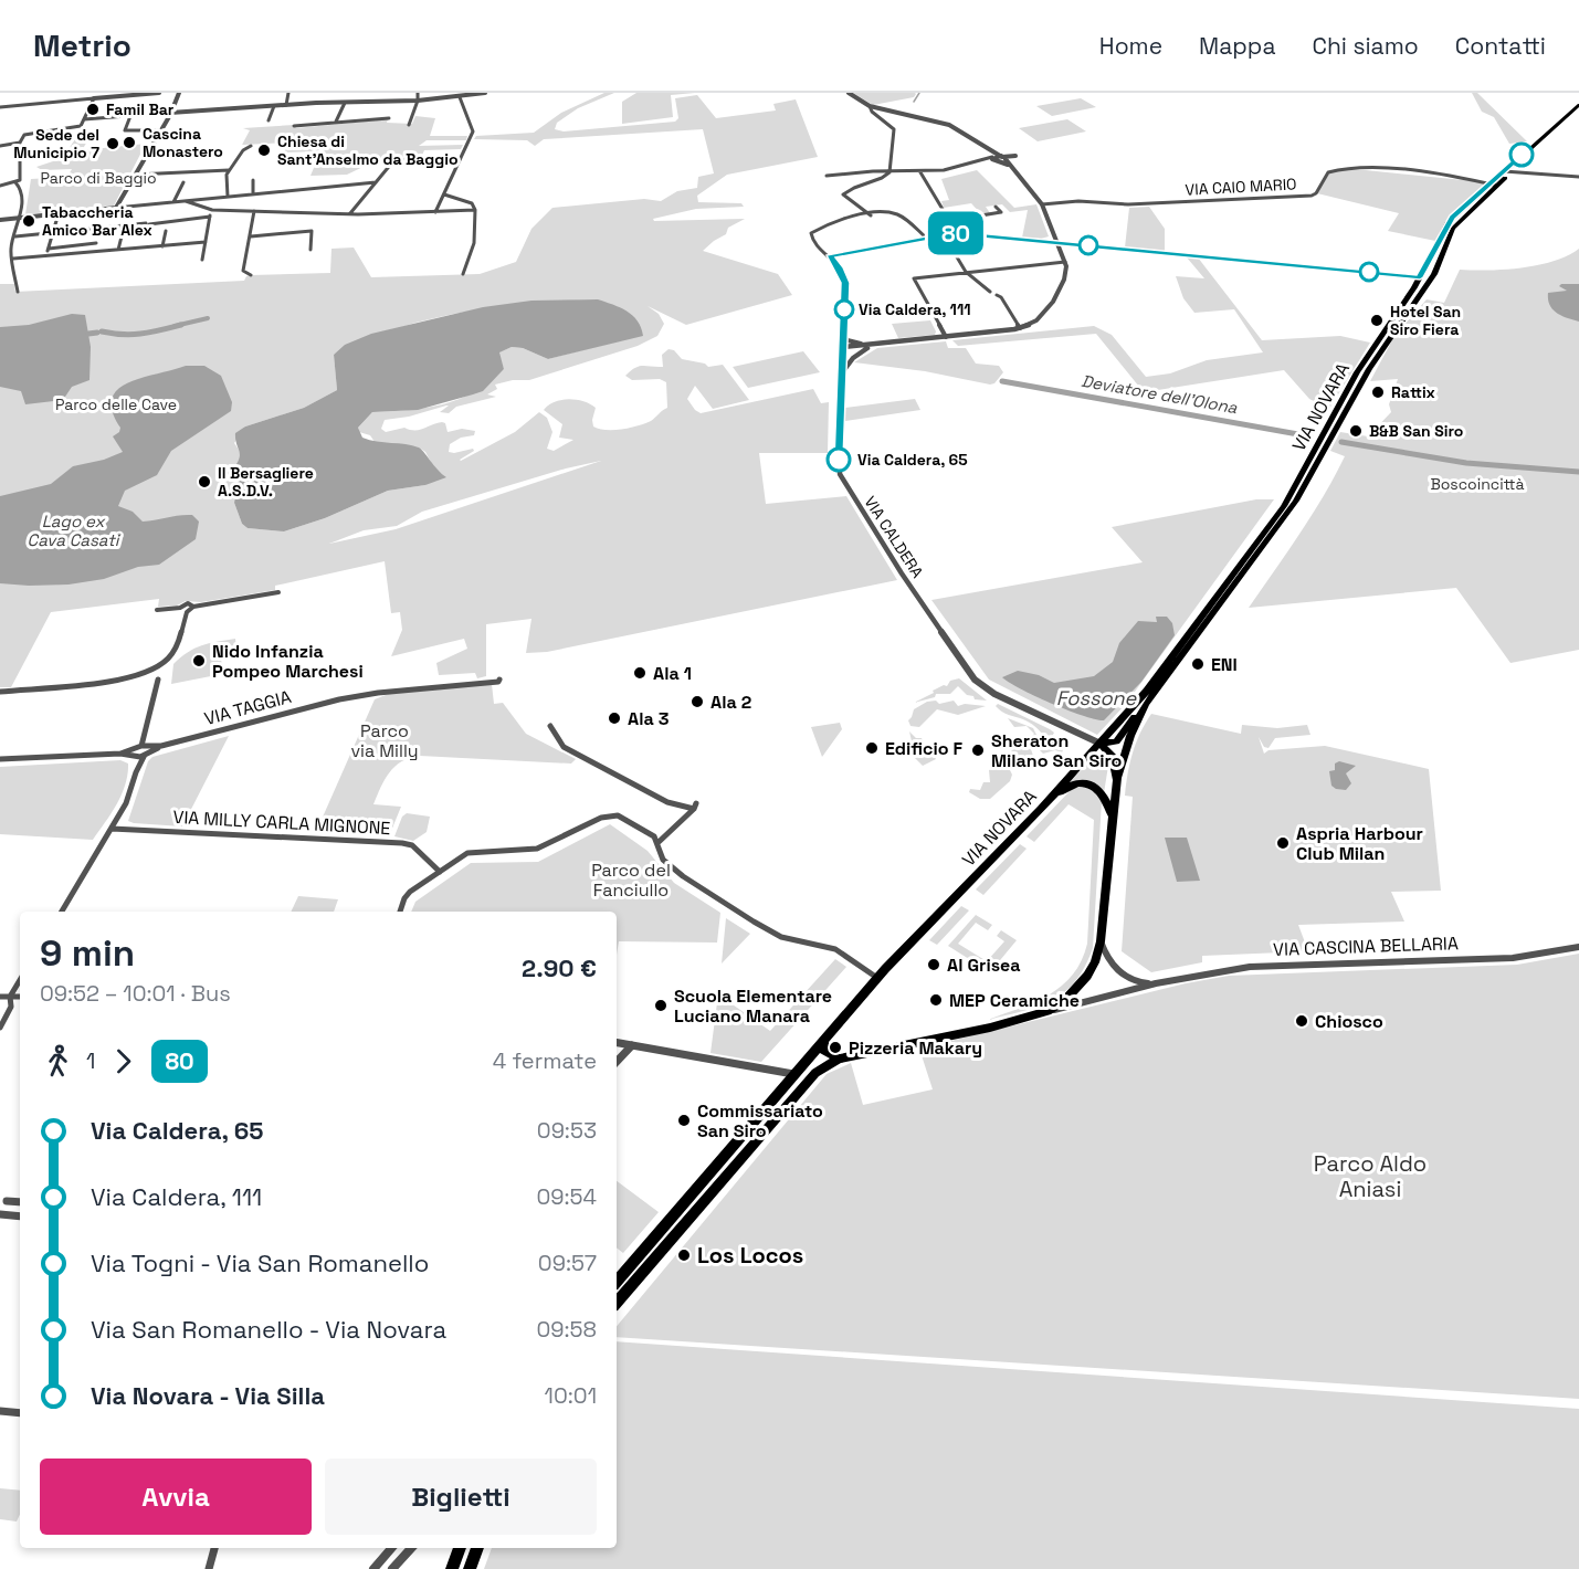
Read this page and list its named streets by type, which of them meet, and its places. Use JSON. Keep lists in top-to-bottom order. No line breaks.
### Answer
{"streets":{"main road":["VIA NOVARA","VIA CASCINA BELLARIA"],"street":["VIA CAIO MARIO","VIA CALDERA","VIA TAGGIA","VIA MILLY CARLA MIGNONE"]},"crossings":[["VIA CAIO MARIO","VIA NOVARA"],["VIA NOVARA","VIA CALDERA"],["VIA NOVARA","VIA CASCINA BELLARIA"]],"water":["Deviatore dell'Olona","Lago ex Cava Casati","Fossone"],"parks":["Parco di Baggio","Parco delle Cave","Boscoincittà","Parco via Milly","Parco del Fanciullo","Parco Aldo Aniasi"],"places":["Famil Bar","Cascina Monastero","Sede del Municipio 7","Chiesa di Sant'Anselmo da Baggio","Tabaccheria Amico Bar Alex","Via Caldera, 111","Hotel San Siro Fiera","Rattix","B&B San Siro","Via Caldera, 65","Il Bersagliere A.S.D.V.","Nido Infanzia Pompeo Marchesi","ENI","Ala 1","Ala 2","Ala 3","Edificio F","Sheraton Milano San Siro","Aspria Harbour Club Milan","Al Grisea","MEP Ceramiche","Scuola Elementare Luciano Manara","Chiosco","Pizzeria Makary","Commissariato San Siro","Los Locos"],"lines":["bus line 80"],"page":{"header":"Metrio","nav":["Home","Mappa","Chi siamo","Contatti"],"on_map":"80","heading":["9 min","09:52 – 10:01 · Bus","2.90 €"],"legs":["1","80","4 fermate"],"list":[{"name":"Via Caldera, 65","value":"09:53"},{"name":"Via Caldera, 111","value":"09:54"},{"name":"Via Togni - Via San Romanello","value":"09:57"},{"name":"Via San Romanello - Via Novara","value":"09:58"},{"name":"Via Novara - Via Silla","value":"10:01"}],"buttons":["Avvia","Biglietti"]}}
